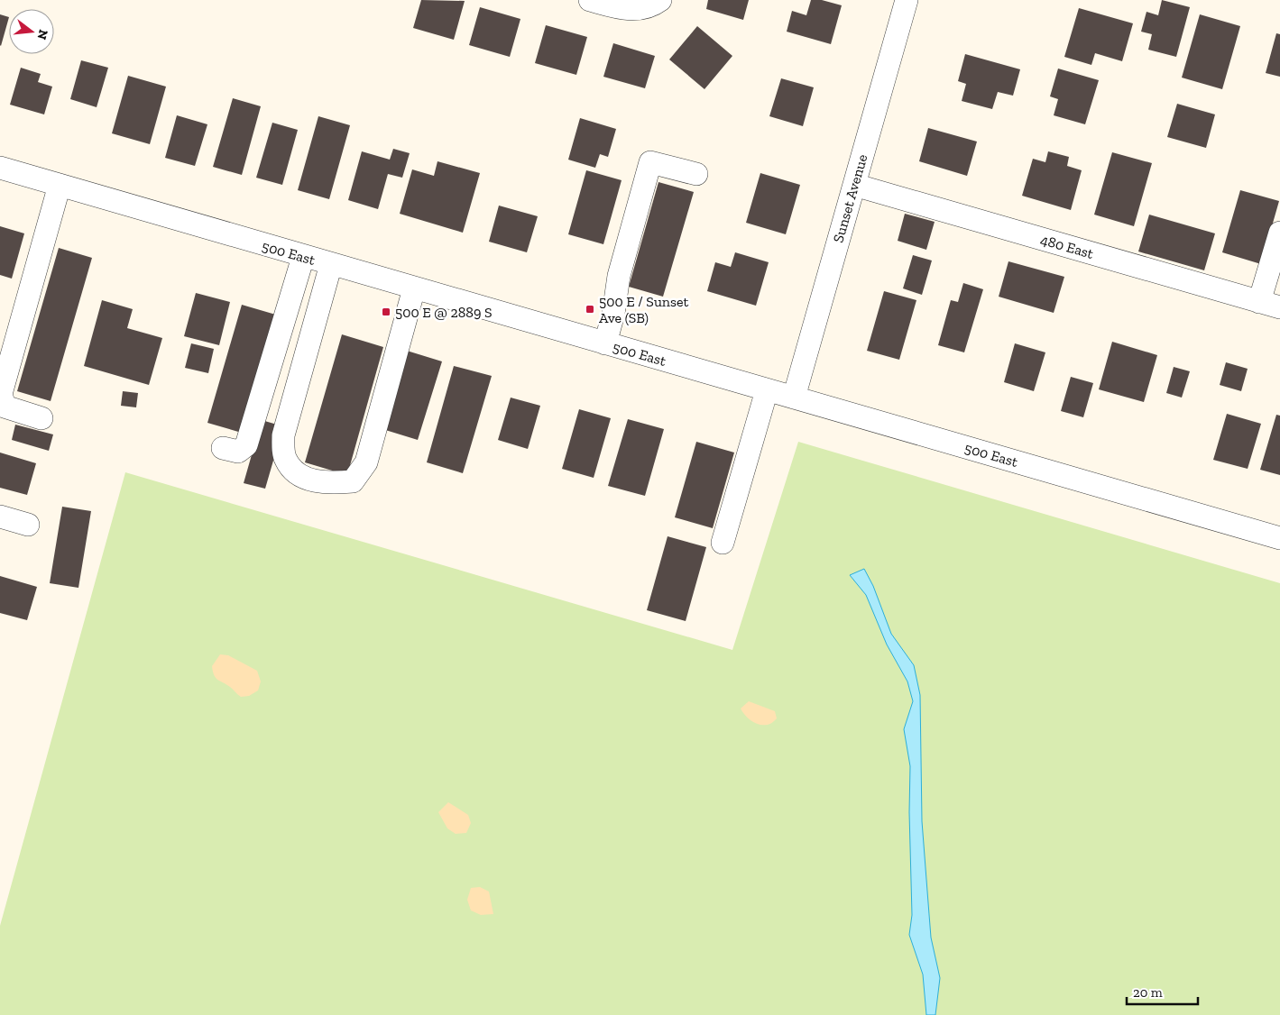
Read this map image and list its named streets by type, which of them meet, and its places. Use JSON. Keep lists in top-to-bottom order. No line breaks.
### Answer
{"streets":{"street":["Sunset Avenue","480 East","500 East"]},"crossings":[["Sunset Avenue","480 East"],["Sunset Avenue","500 East"]],"places":{"transit":["500 E / Sunset Ave (SB)","500 E @ 2889 S"]},"scale_bar":"20 m","north":"right"}
